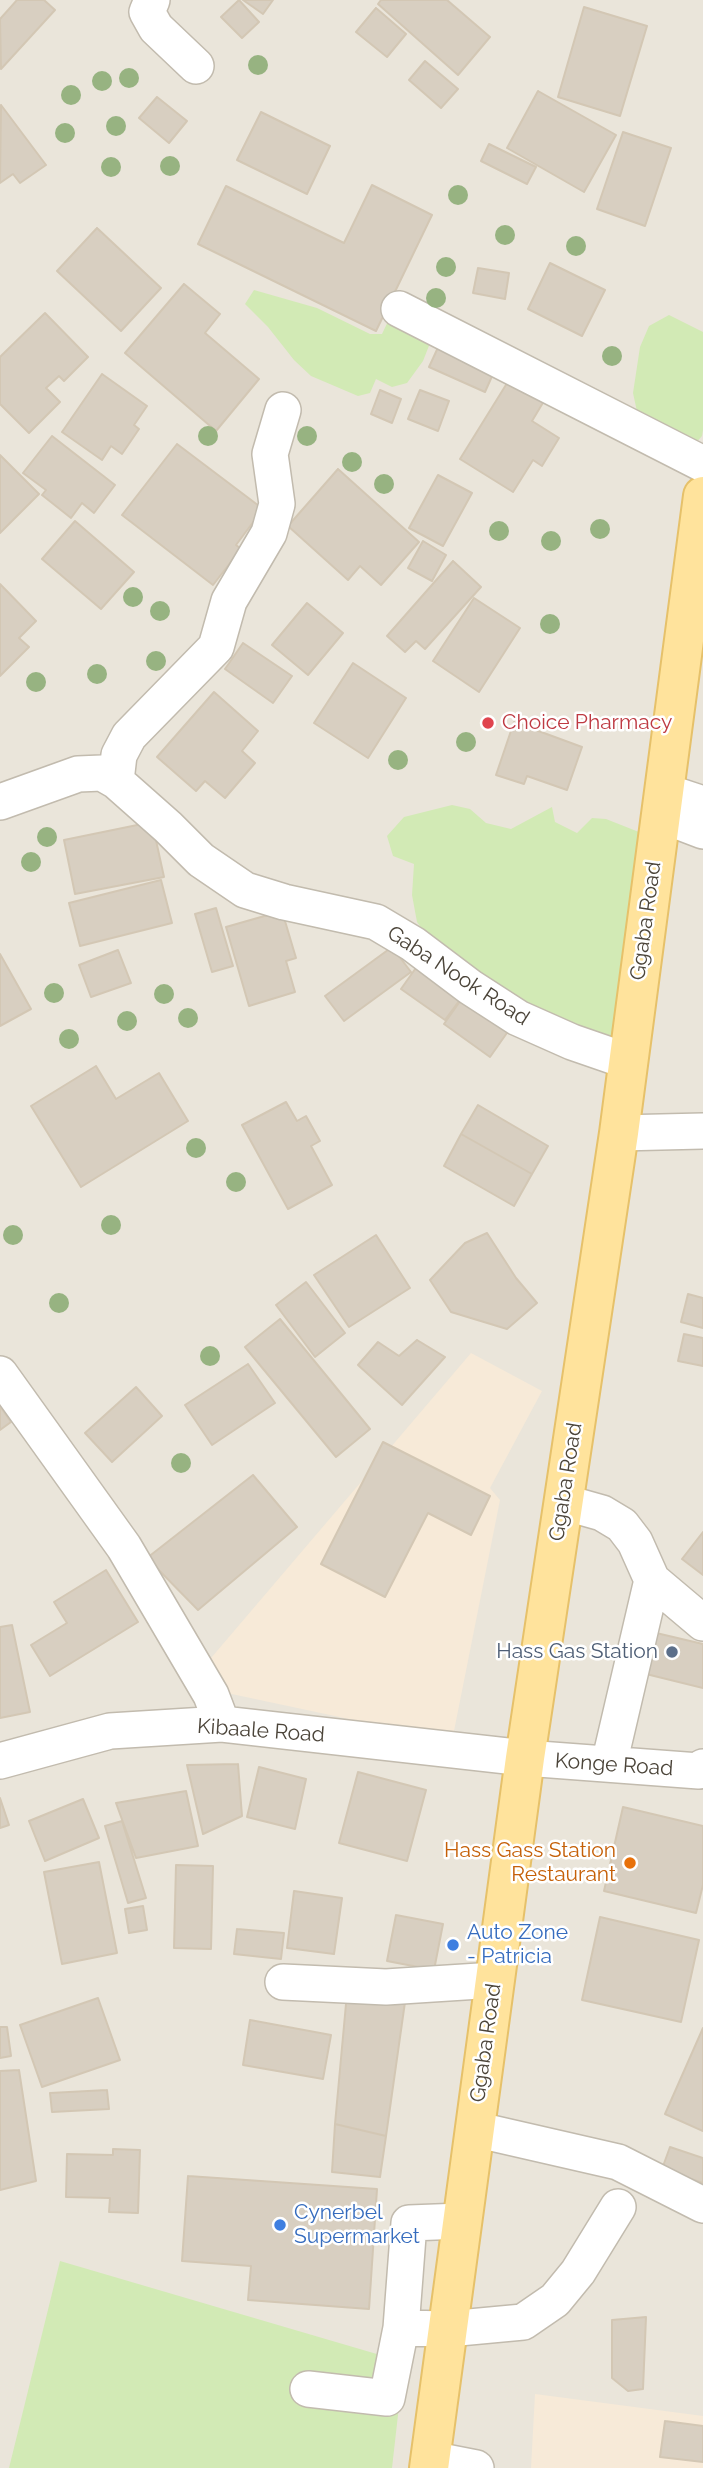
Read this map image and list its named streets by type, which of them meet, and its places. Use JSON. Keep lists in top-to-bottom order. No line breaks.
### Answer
{"streets":{"main road":["Ggaba Road"],"street":["Gaba Nook Road","Kibaale Road","Konge Road"]},"crossings":[["Ggaba Road","Gaba Nook Road"],["Ggaba Road","Kibaale Road"],["Ggaba Road","Konge Road"],["Kibaale Road","Konge Road"]],"places":["Choice Pharmacy","Hass Gas Station","Hass Gass Station Restaurant","Auto Zone - Patricia","Cynerbel Supermarket"]}
